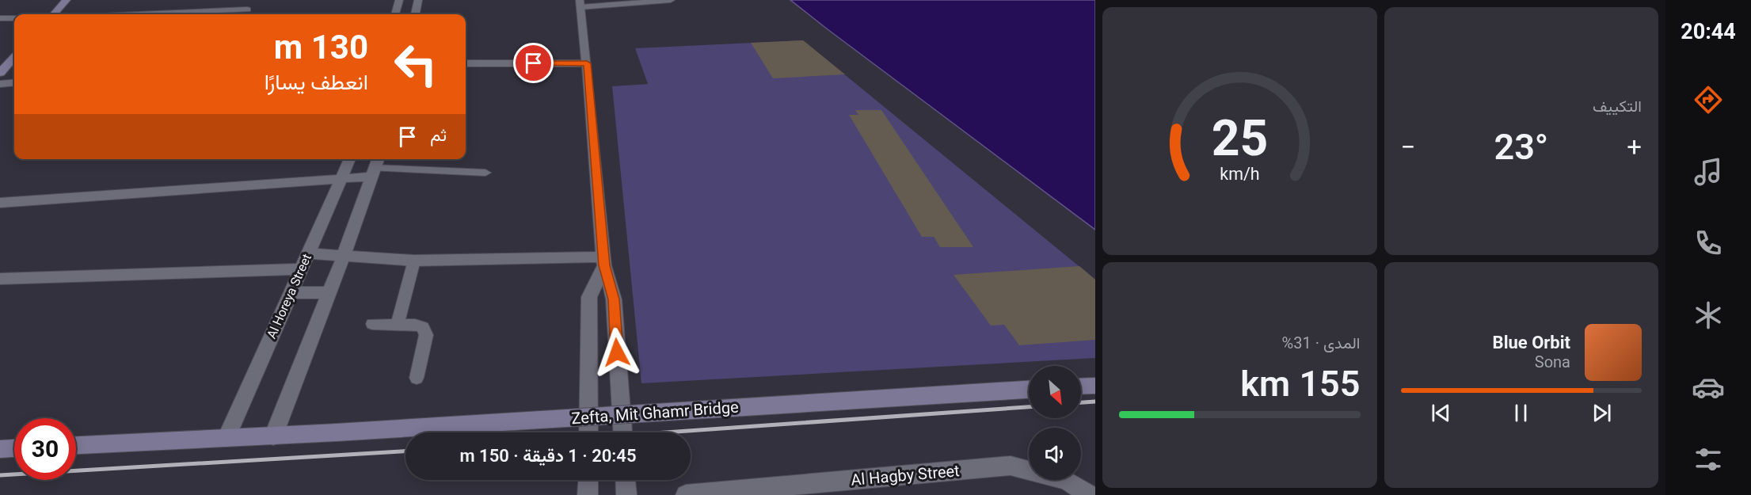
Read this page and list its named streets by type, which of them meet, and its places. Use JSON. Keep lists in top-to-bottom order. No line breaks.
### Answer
{"streets":{"main road":["Zefta, Mit Ghamr Bridge"],"street":["Al Horeya Street","Al Hagby Street"]},"crossings":[["Al Horeya Street","Zefta, Mit Ghamr Bridge"]],"north":"bottom right","page":{"tabs":"20:44","tile":["التكييف",["المدى · 31%","155 km"]],"turn":["130 m","انعطف يسارًا"],"then":"ثم","heat":["−","23°","+"],"song":["Blue Orbit","Sona"],"limit":"30","trip":"20:45 · 1 دقيقة · 150 m","gauge":["25","km/h"]}}
